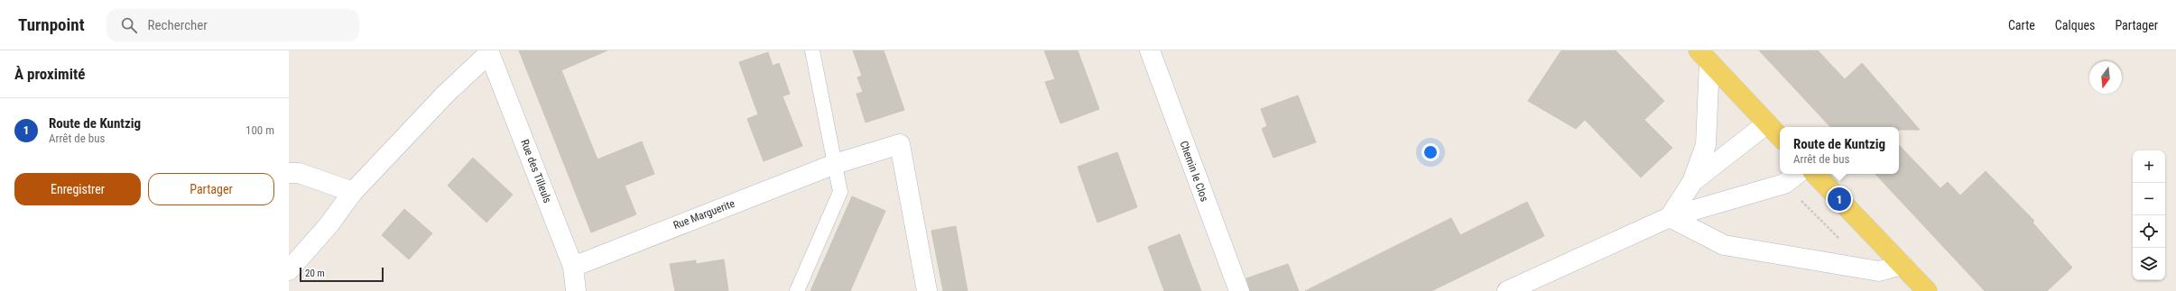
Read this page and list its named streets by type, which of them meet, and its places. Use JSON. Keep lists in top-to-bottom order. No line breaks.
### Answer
{"streets":{"street":["Rue des Tilleuls","Chemin le Clos","Rue Marguerite"]},"crossings":[["Rue des Tilleuls","Rue Marguerite"]],"scale_bar":"20 m","north":"bottom","page":{"header":"Turnpoint","search":"Rechercher","nav":["Carte","Calques","Partager"],"heading":"À proximité","list":[{"mark":"1","name":"Route de Kuntzig","note":"Arrêt de bus","value":"100 m"}],"popup":["Route de Kuntzig","Arrêt de bus"],"map_buttons":["+","−"],"buttons":["Enregistrer","Partager"],"pins":"1","scale":"20 m"}}
